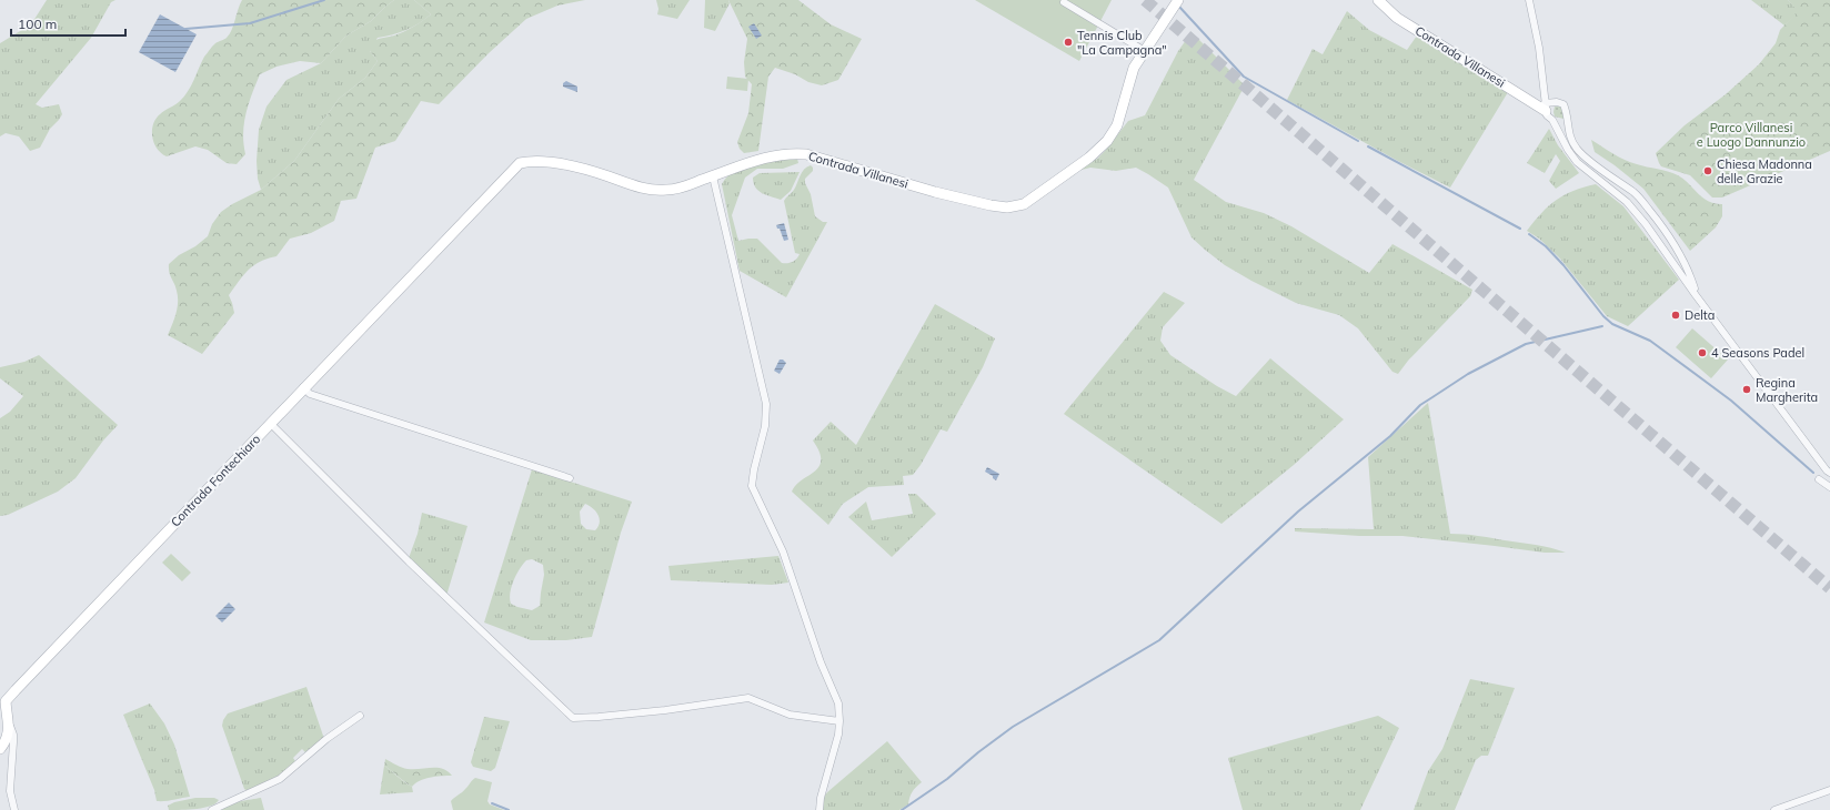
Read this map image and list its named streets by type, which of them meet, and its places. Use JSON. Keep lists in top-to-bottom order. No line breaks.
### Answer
{"streets":{"street":["Contrada Villanesi","Contrada Fontechiaro"]},"crossings":[["Contrada Villanesi","Contrada Fontechiaro"]],"parks":["Parco Villanesi e Luogo Dannunzio"],"places":["Tennis Club \"La Campagna\"","Chiesa Madonna delle Grazie","Delta","4 Seasons Padel","Regina Margherita"],"scale_bar":"100 m"}
